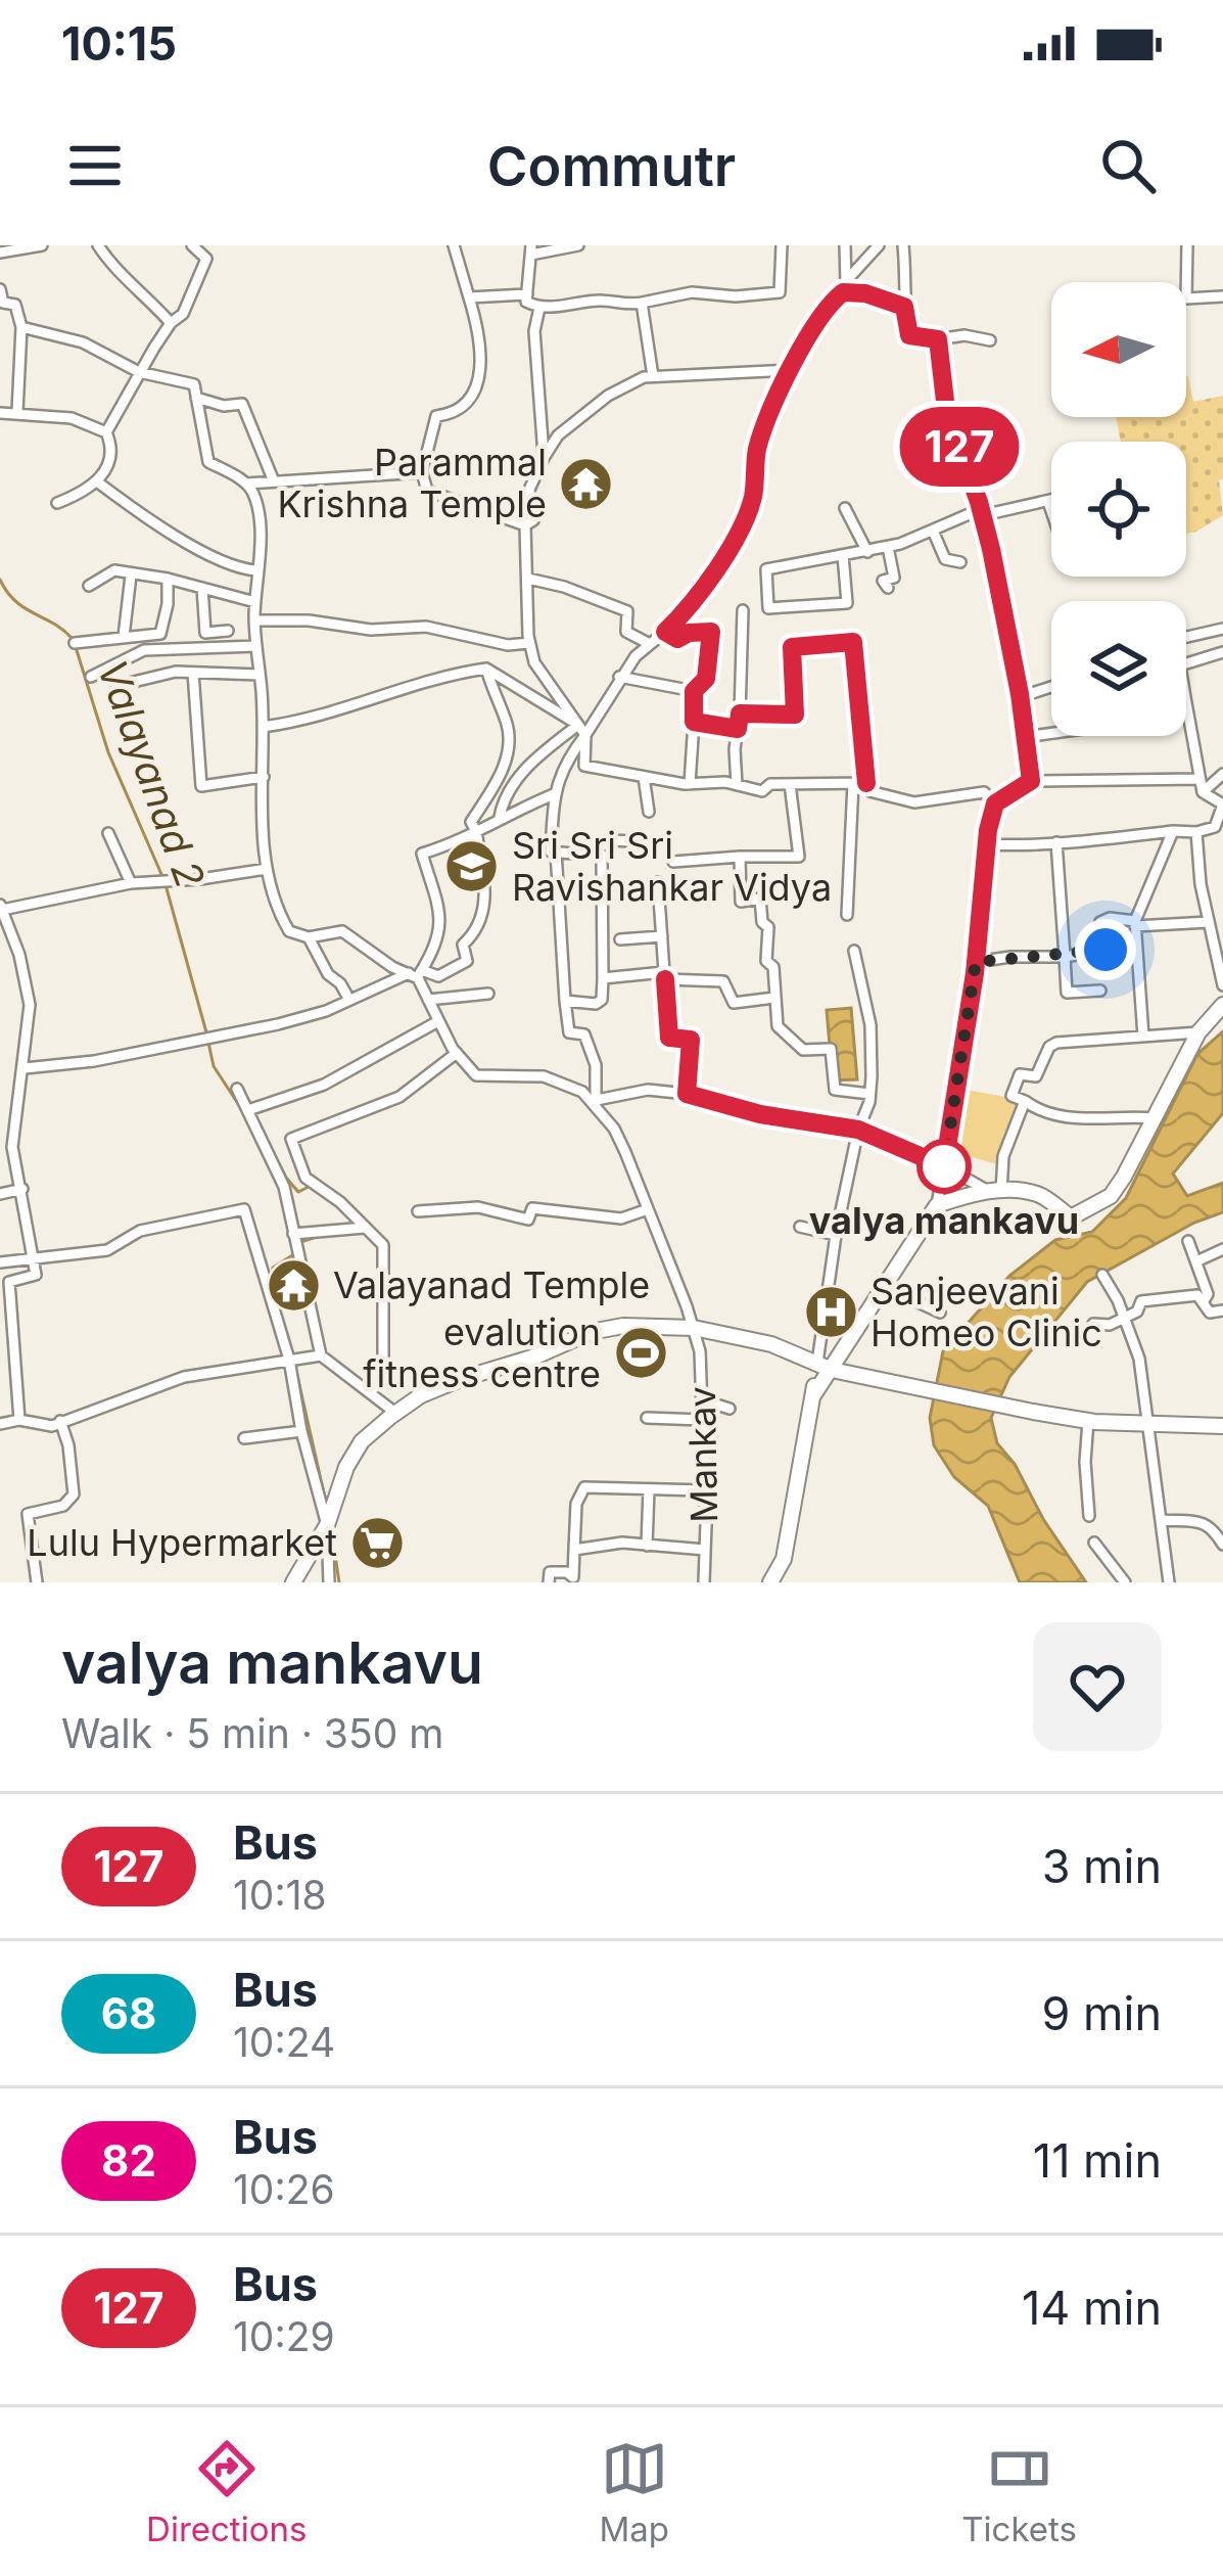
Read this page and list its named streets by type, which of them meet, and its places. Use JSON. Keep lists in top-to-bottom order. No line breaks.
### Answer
{"streets":{"street":["Mankav"]},"water":["Valayanad 2"],"places":{"temple":["Parammal Krishna Temple","Valayanad Temple"],"school or university":["Sri Sri Sri Ravishankar Vidya"],"other":["valya mankavu"],"hospital":["Sanjeevani Homeo Clinic"],"sports":["evalution fitness centre"],"supermarket":["Lulu Hypermarket"]},"lines":["bus line 127"],"north":"left","page":{"status":"10:15","header":"Commutr","on_map":"127","heading":["valya mankavu","Walk · 5 min · 350 m"],"list":[{"mark":"127","name":"Bus","note":"10:18","value":"3 min"},{"mark":"68","name":"Bus","note":"10:24","value":"9 min"},{"mark":"82","name":"Bus","note":"10:26","value":"11 min"},{"mark":"127","name":"Bus","note":"10:29","value":"14 min"}],"tabs":["Directions","Map","Tickets"]}}
